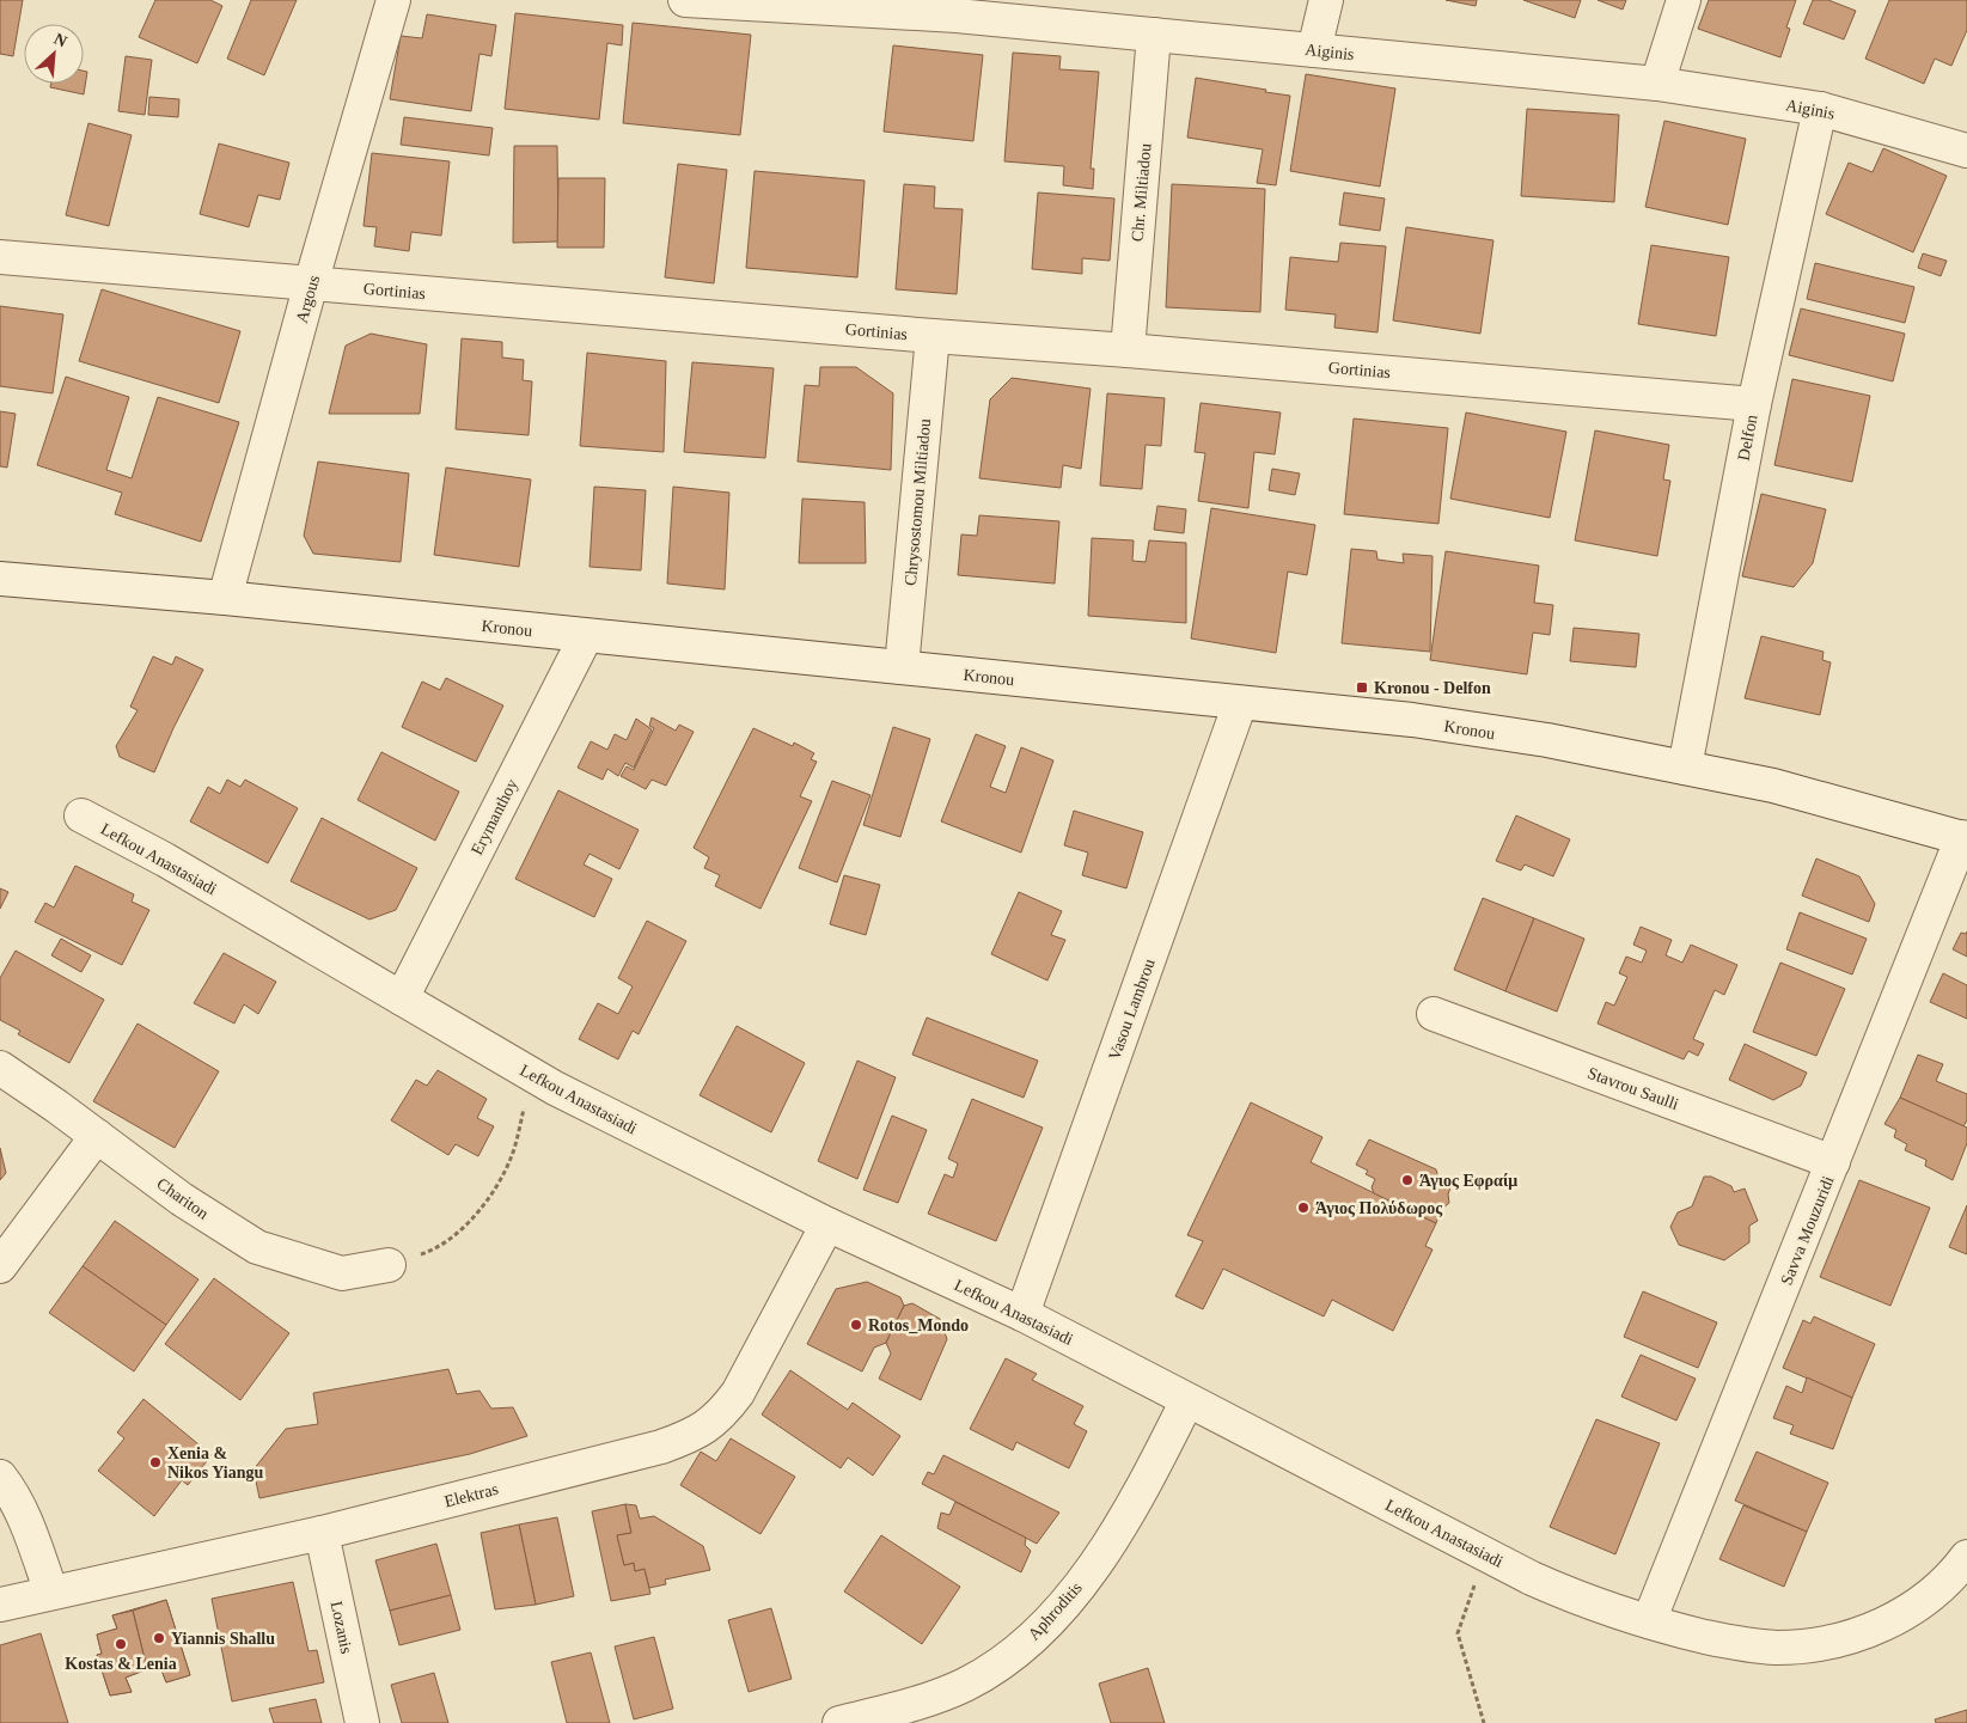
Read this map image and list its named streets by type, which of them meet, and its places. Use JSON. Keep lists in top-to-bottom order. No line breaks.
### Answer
{"streets":{"street":["Aiginis","Chr. Miltiadou","Gortinias","Argous","Delfon","Chrysostomou Miltiadou","Kronou","Erymanthoy","Lefkou Anastasiadi","Vasou Lambrou","Stavrou Saulli","Chariton","Savva Mouzuridi","Elektras","Aphroditis","Lozanis"]},"crossings":[["Aiginis","Chr. Miltiadou"],["Aiginis","Delfon"],["Chr. Miltiadou","Gortinias"],["Gortinias","Argous"],["Gortinias","Delfon"],["Gortinias","Chrysostomou Miltiadou"],["Argous","Kronou"],["Delfon","Kronou"],["Chrysostomou Miltiadou","Kronou"],["Kronou","Erymanthoy"],["Kronou","Vasou Lambrou"],["Kronou","Savva Mouzuridi"],["Erymanthoy","Lefkou Anastasiadi"],["Lefkou Anastasiadi","Vasou Lambrou"],["Lefkou Anastasiadi","Savva Mouzuridi"],["Lefkou Anastasiadi","Elektras"],["Lefkou Anastasiadi","Aphroditis"],["Stavrou Saulli","Savva Mouzuridi"],["Elektras","Lozanis"]],"places":{"transit":["Kronou - Delfon"],"other":["Άγιος Εφραίμ","Άγιος Πολύδωρος","Rotos_Mondo","Xenia & Nikos Yiangu","Yiannis Shallu","Kostas & Lenia"]},"north":"top right"}
